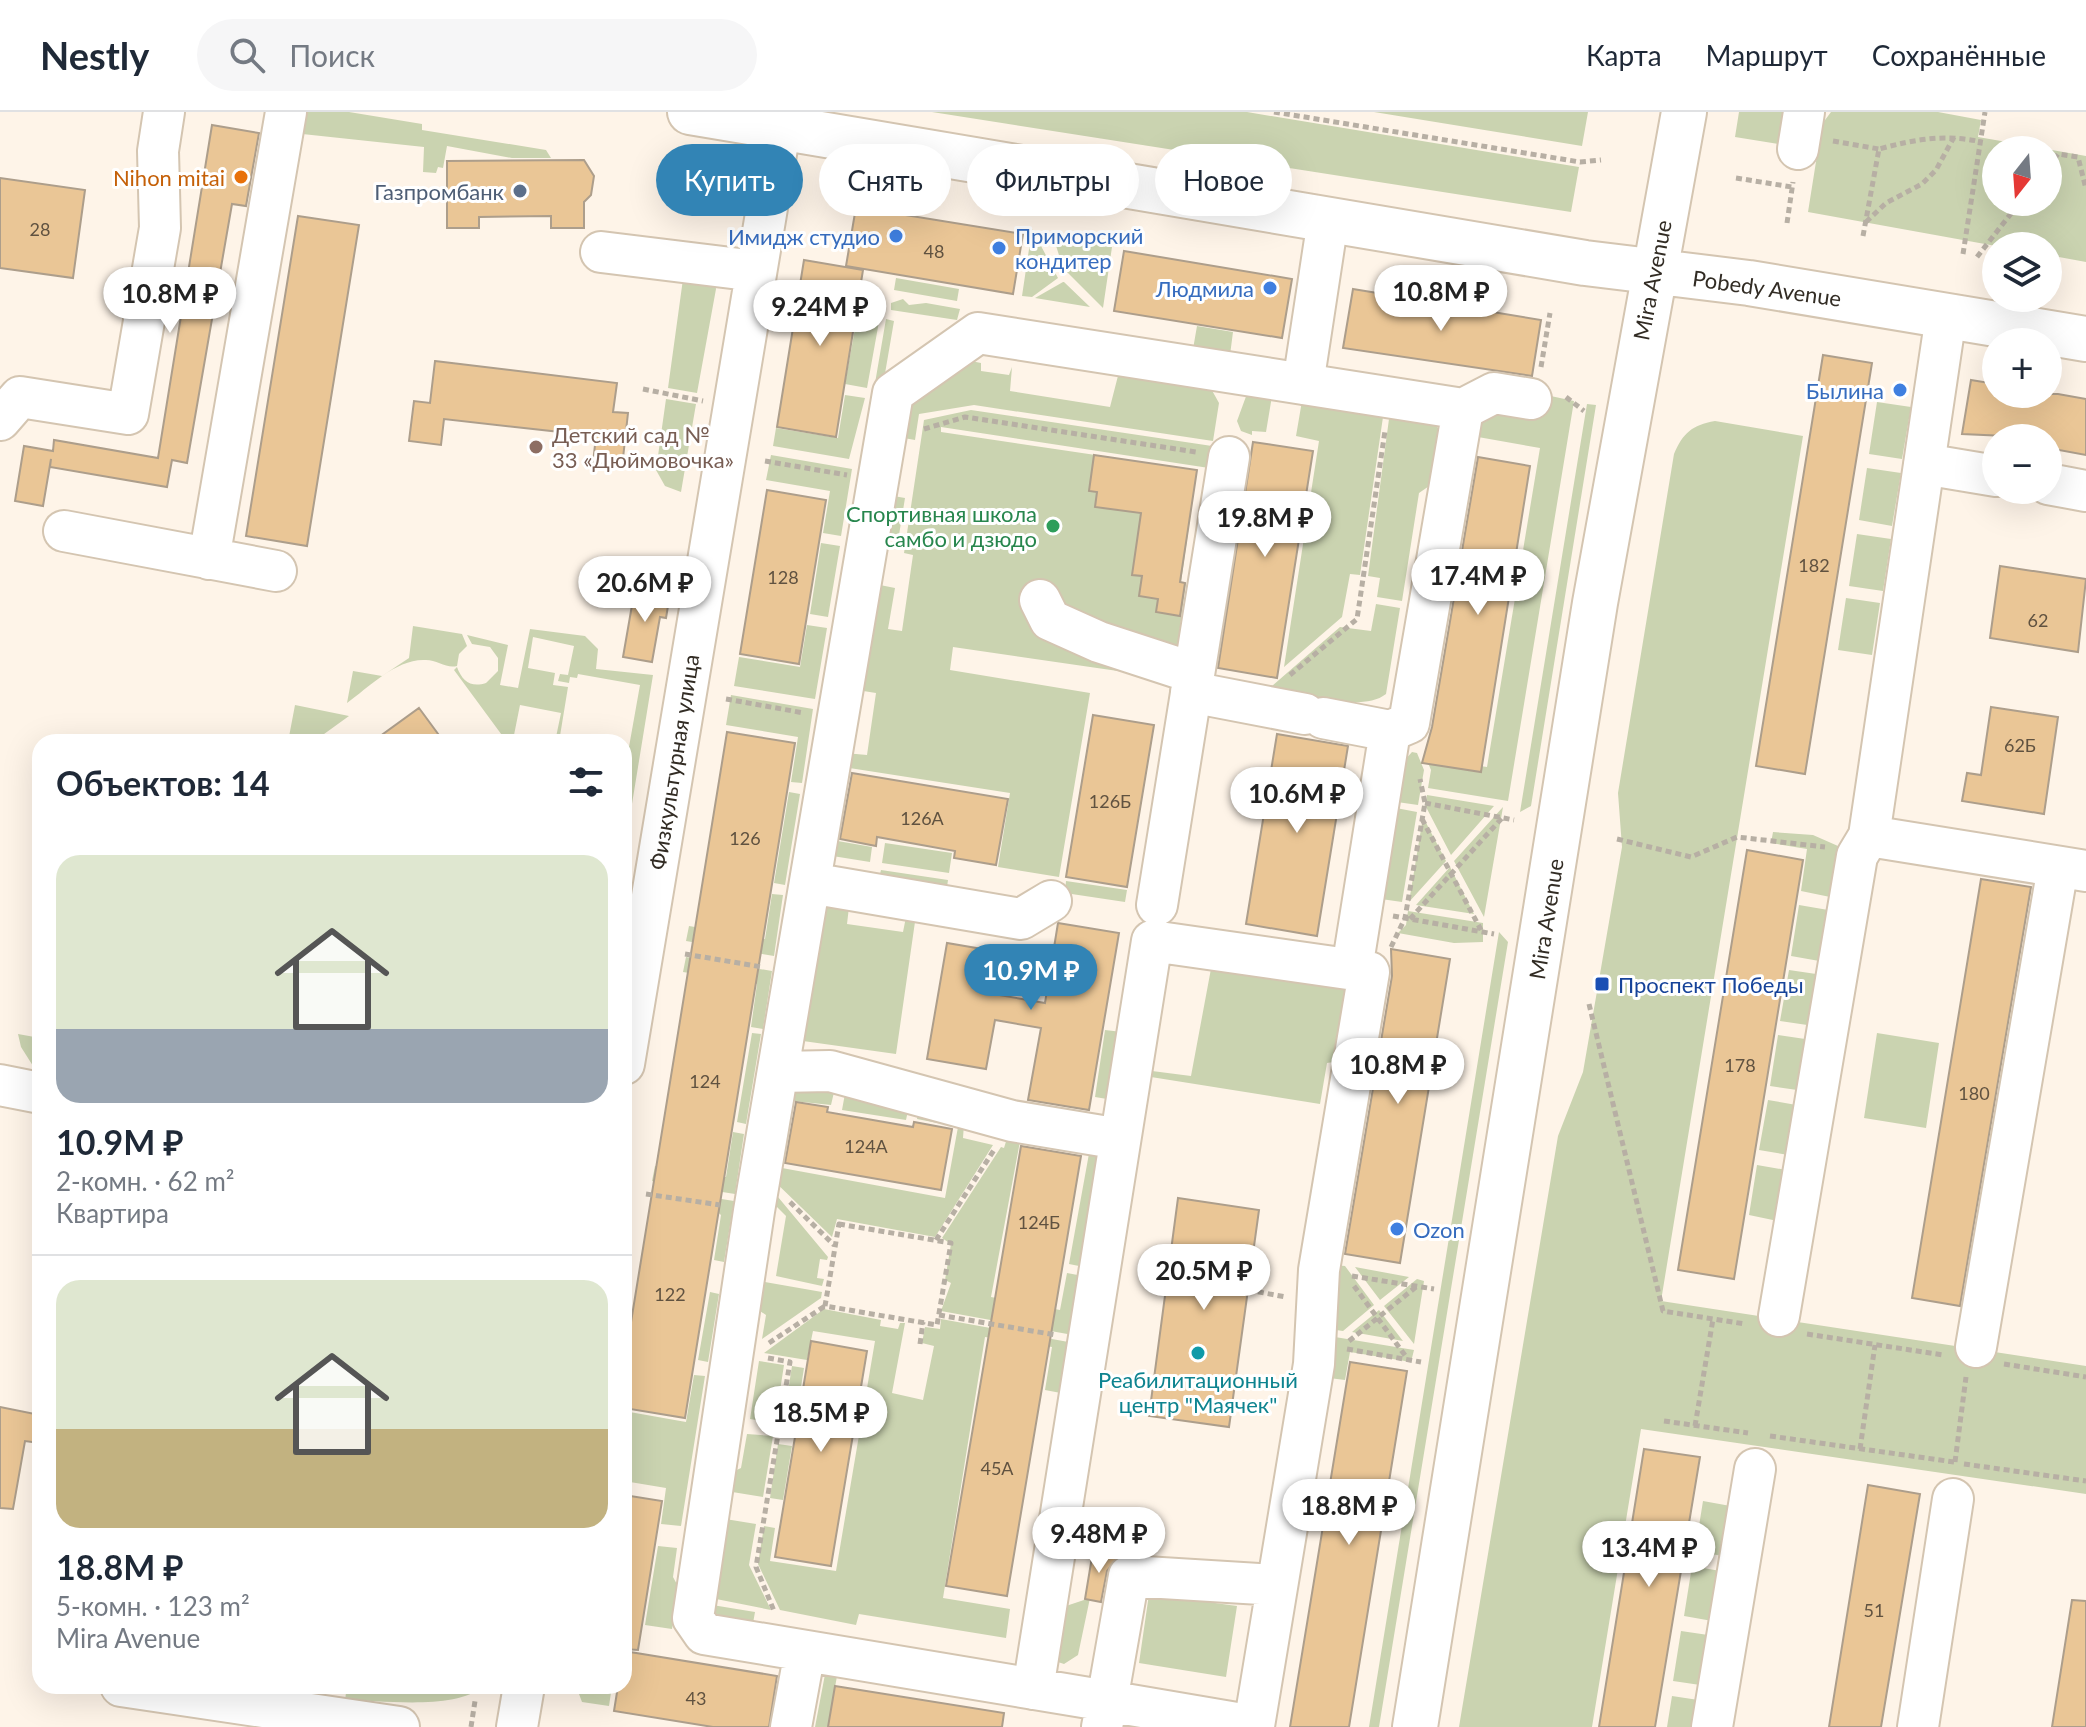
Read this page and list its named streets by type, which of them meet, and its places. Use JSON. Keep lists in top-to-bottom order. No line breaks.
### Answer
{"streets":{"main road":["Mira Avenue","Pobedy Avenue"],"street":["Физкультурная улица"]},"crossings":[["Mira Avenue","Pobedy Avenue"],["Pobedy Avenue","Физкультурная улица"]],"places":{"other":["Nihon mitai","Газпромбанк","Имидж студио","Приморский кондитер","Людмила","Былина","Детский сад № 33 «Дюймовочка»","Спортивная школа самбо и дзюдо","Ozon","Реабилитационный центр \"Маячек\""],"transit":["Проспект Победы"]},"house_numbers":["28","48","182","128","62","62Б","126Б","126А","126","178","124","180","124А","124Б","122","45А","51","43"],"north":"bottom","page":{"header":"Nestly","search":"Поиск","nav":["Карта","Маршрут","Сохранённые"],"map_buttons":["+","−"],"chip":["Купить","Снять","Фильтры","Новое"],"price":["10.8M ₽","10.8M ₽","9.24M ₽","19.8M ₽","17.4M ₽","20.6M ₽","10.6M ₽","10.9M ₽","10.8M ₽","20.5M ₽","18.5M ₽","18.8M ₽","9.48M ₽","13.4M ₽"],"heading":"Объектов: 14","list":[{"name":"10.9M ₽","note":"2-комн. · 62 m² · Квартира"},{"name":"18.8M ₽","note":"5-комн. · 123 m² · Mira Avenue"}]}}
